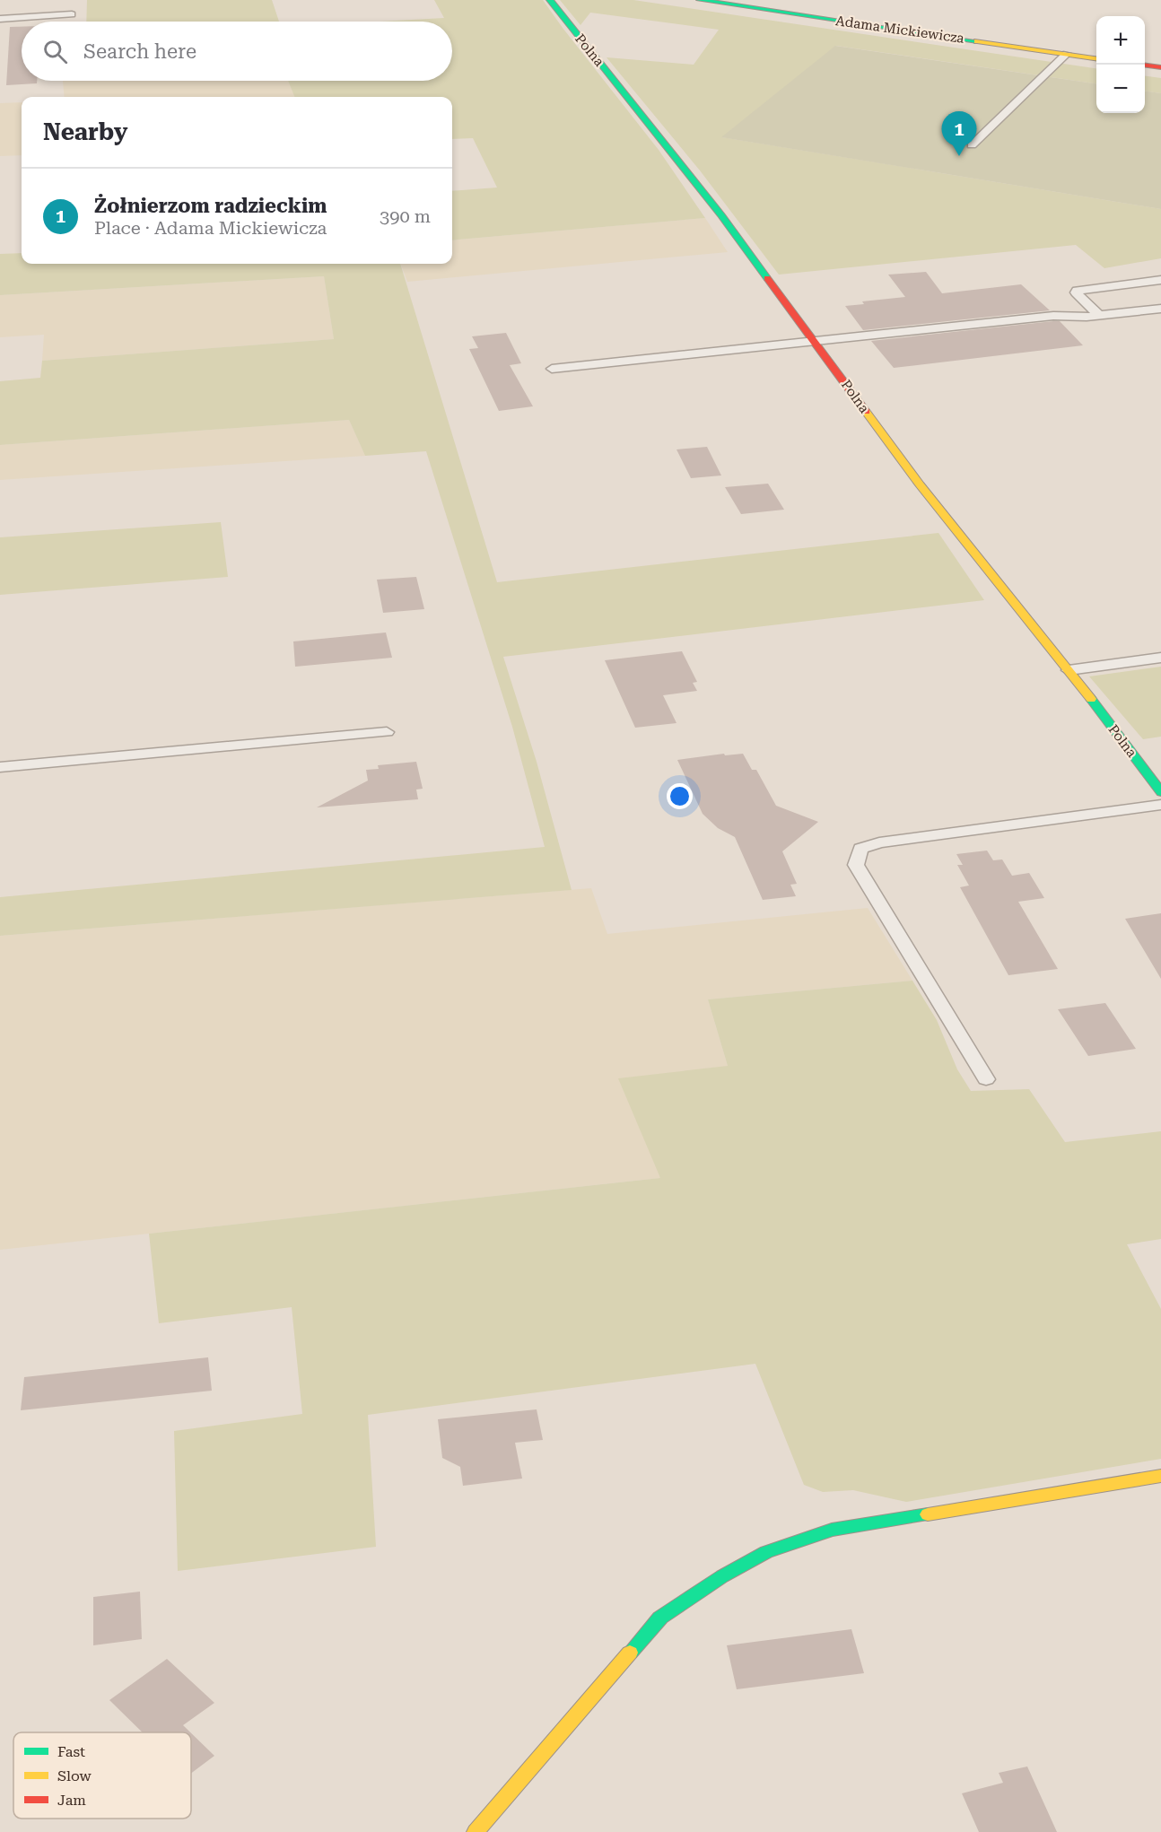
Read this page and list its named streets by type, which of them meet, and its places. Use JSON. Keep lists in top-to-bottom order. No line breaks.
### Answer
{"streets":{"street":["Adama Mickiewicza","Polna"]},"legend":["Fast","Slow","Jam"],"page":{"map_buttons":["+","−"],"search":"Search here","heading":"Nearby","pins":"1","list":[{"mark":"1","name":"Żołnierzom radzieckim","note":"Place · Adama Mickiewicza","value":"390 m"}]}}
